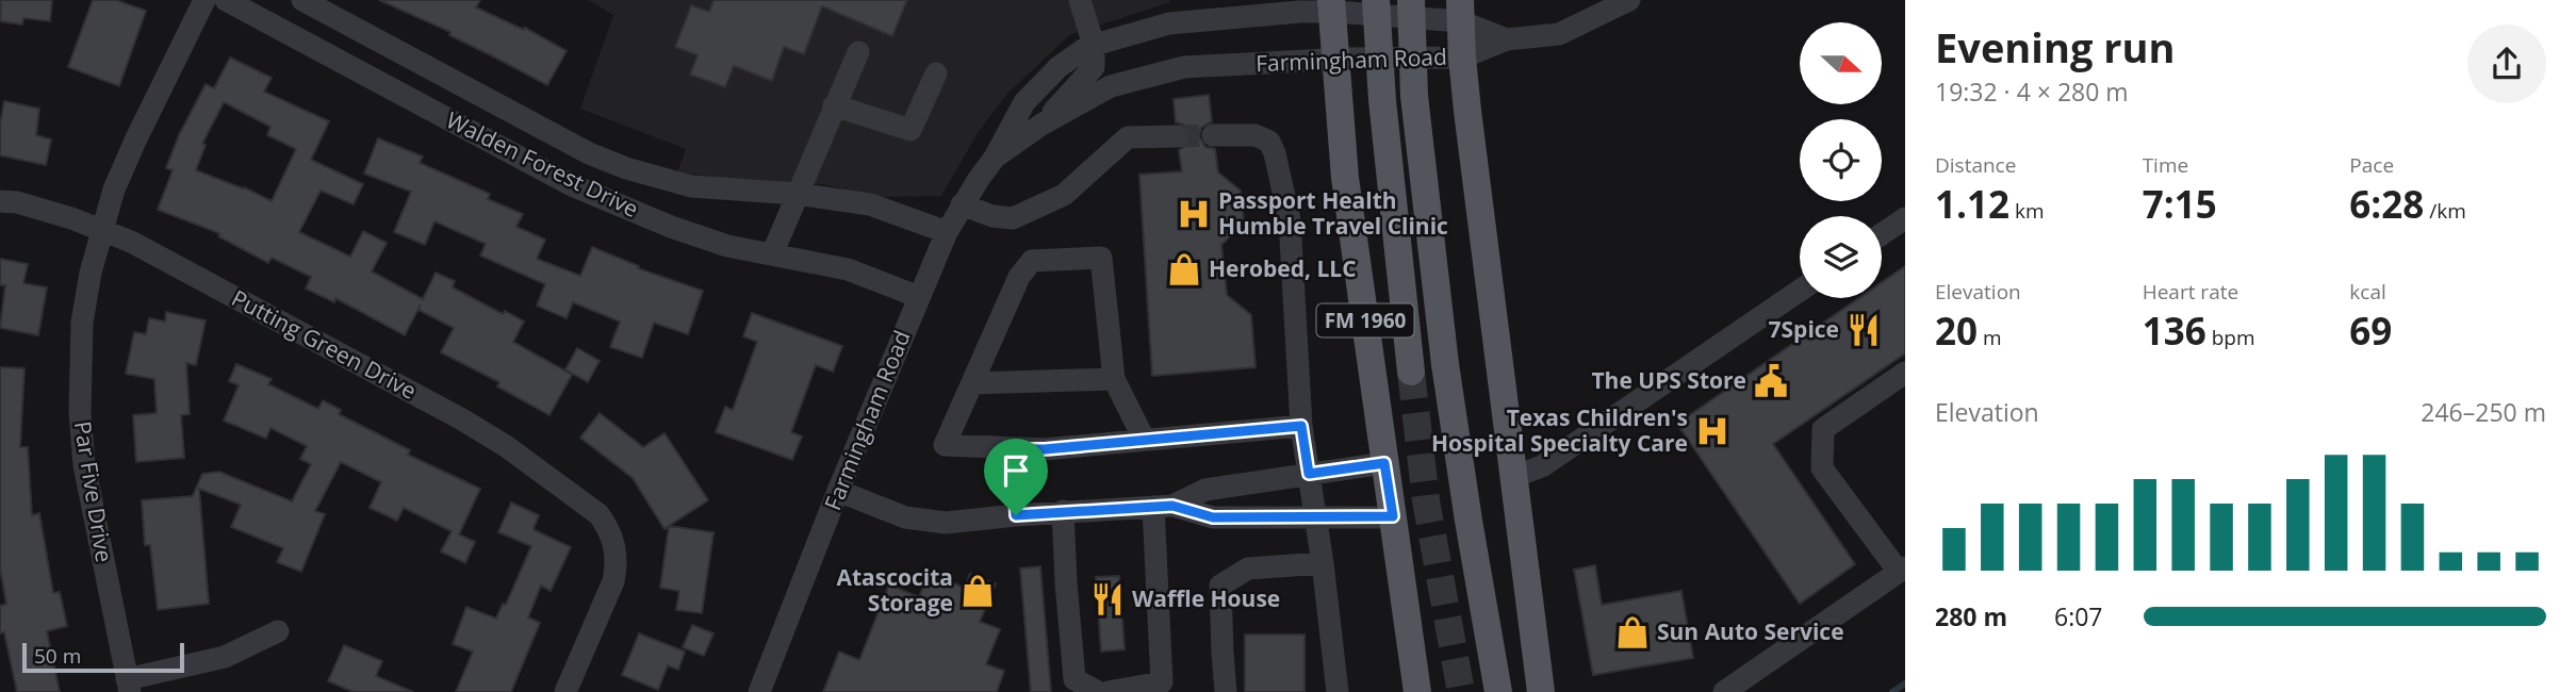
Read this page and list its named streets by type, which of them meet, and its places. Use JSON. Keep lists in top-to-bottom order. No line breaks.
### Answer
{"streets":{"main road":["FM 1960"],"street":["Farmingham Road","Walden Forest Drive","Putting Green Drive","Par Five Drive"]},"crossings":[["Farmingham Road","Walden Forest Drive"],["Farmingham Road","FM 1960"],["Putting Green Drive","Par Five Drive"]],"places":{"hospital":["Passport Health Humble Travel Clinic","Texas Children's Hospital Specialty Care"],"shop":["Herobed, LLC","Atascocita Storage","Sun Auto Service"],"restaurant":["7Spice","Waffle House"],"public building":["The UPS Store"]},"scale_bar":"50 m","north":"right","page":{"heading":["Evening run","19:32 · 4 × 280 m"],"stats":[["Distance","1.12 km"],["Time","7:15"],["Pace","6:28 /km"],["Elevation","20 m"],["Heart rate","136 bpm"],["kcal","69"]],"chart":["Elevation","246–250 m"],"list":[{"name":"280 m","note":"6:07"}],"scale":"50 m"}}
